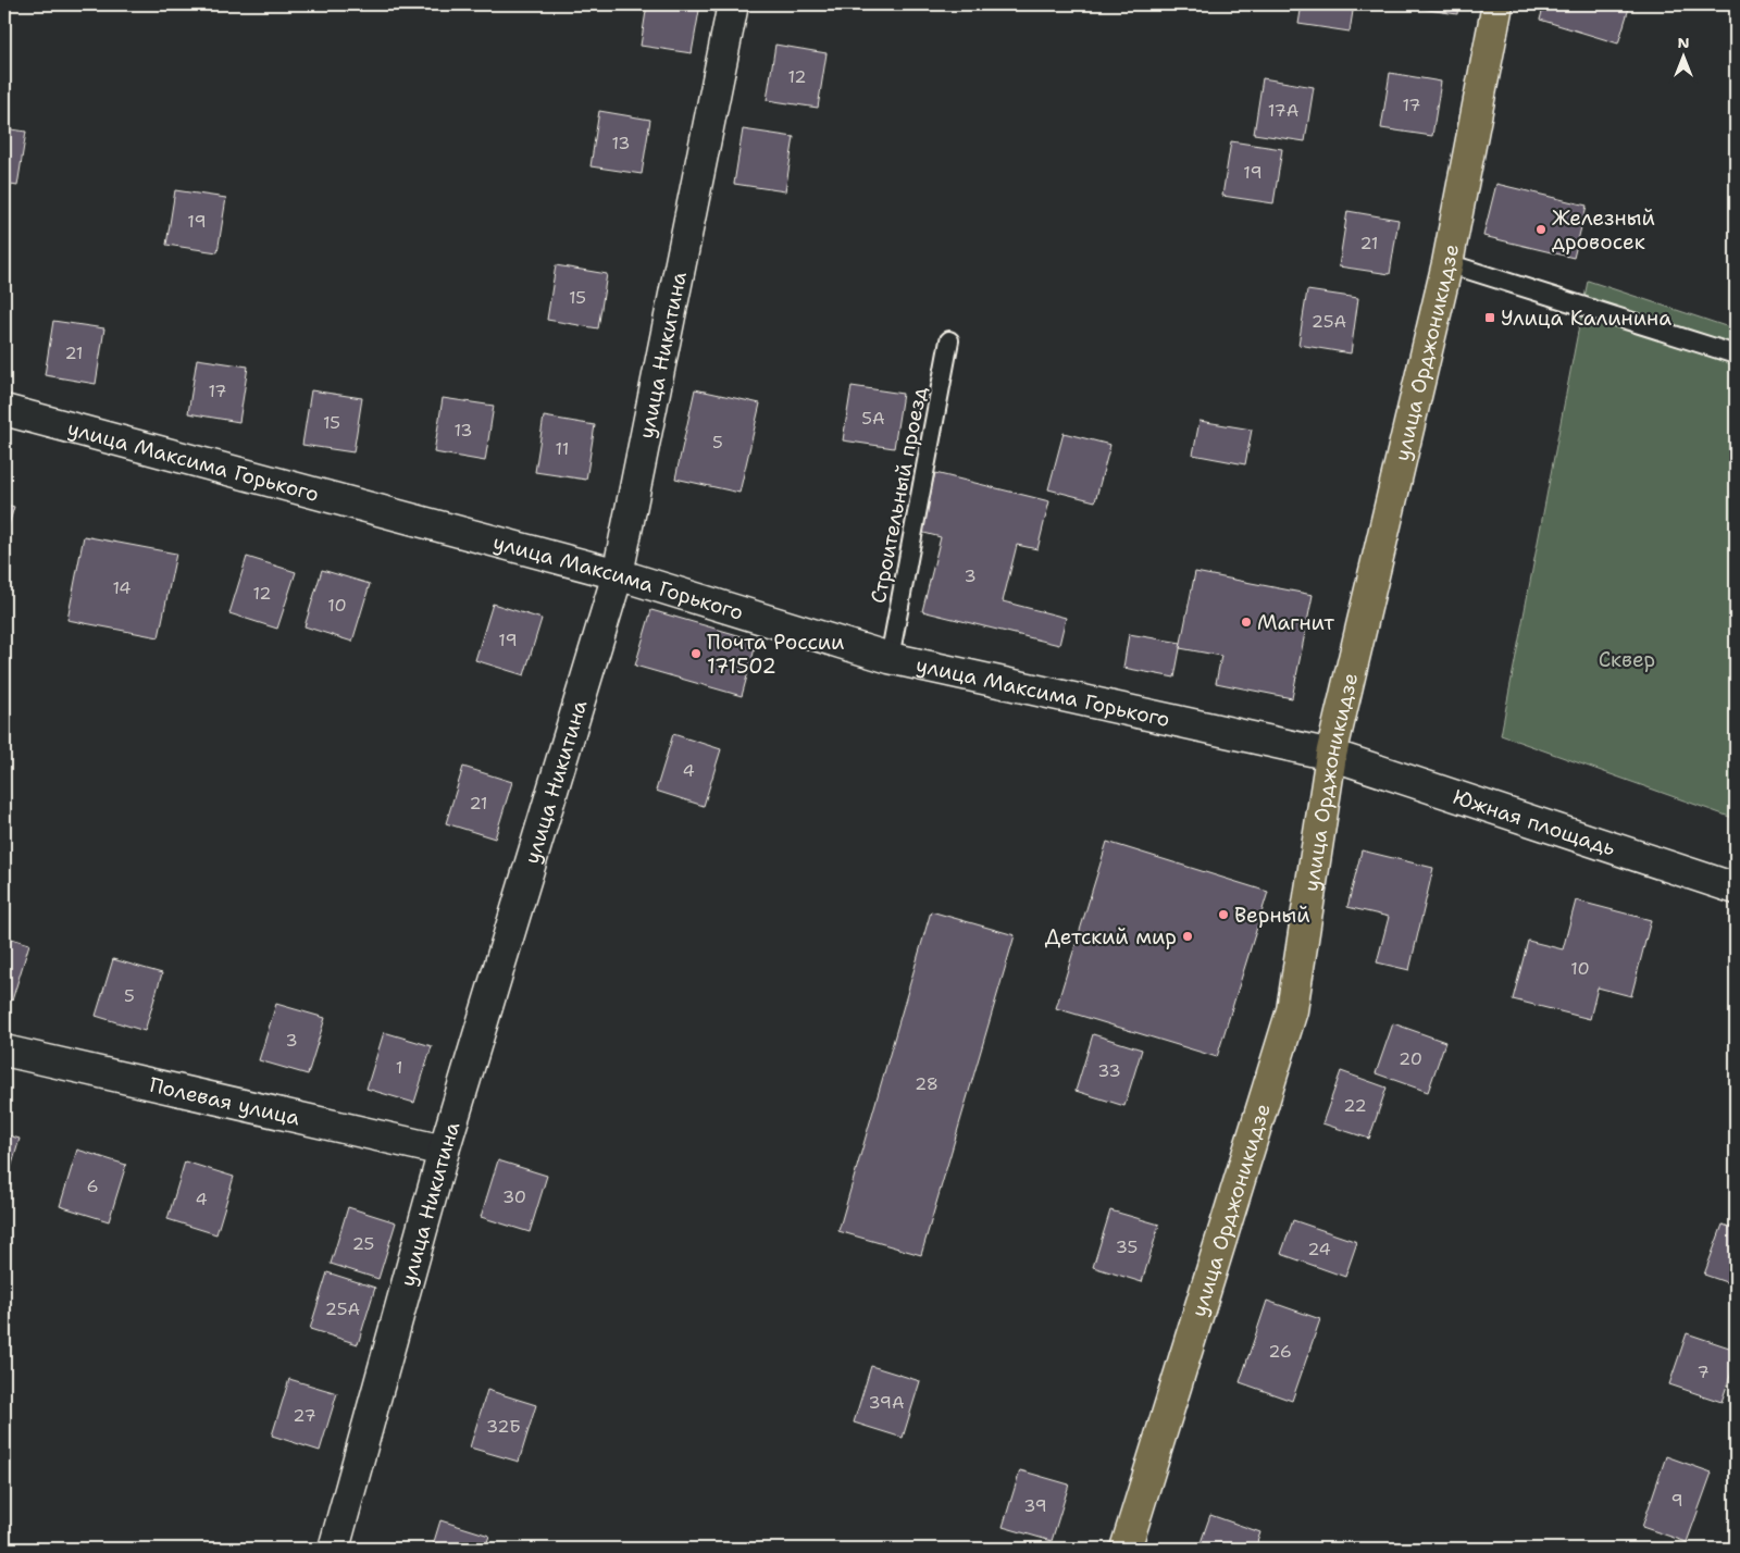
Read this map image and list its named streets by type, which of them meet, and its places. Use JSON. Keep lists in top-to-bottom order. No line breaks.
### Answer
{"streets":{"main road":["улица Орджоникидзе"],"street":["улица Никитина","улица Максима Горького","Южная площадь","Полевая улица"],"lane":["Строительный проезд"]},"crossings":[["улица Орджоникидзе","улица Максима Горького"],["улица Орджоникидзе","Южная площадь"],["улица Никитина","улица Максима Горького"],["улица Никитина","Полевая улица"],["улица Максима Горького","Строительный проезд"],["улица Максима Горького","Южная площадь"]],"parks":["Сквер"],"places":{"other":["Железный дровосек","Магнит","Почта России 171502","Верный","Детский мир"],"transit":["Улица Калинина"]},"house_numbers":["12","17","17А","13","19","19","21","15","25А","21","17","5А","15","13","5","11","3","14","12","10","19","4","21","10","5","3","20","1","33","28","22","6","30","4","25","35","24","25А","26","7","39А","27","32Б","9","39"],"north":"top"}
